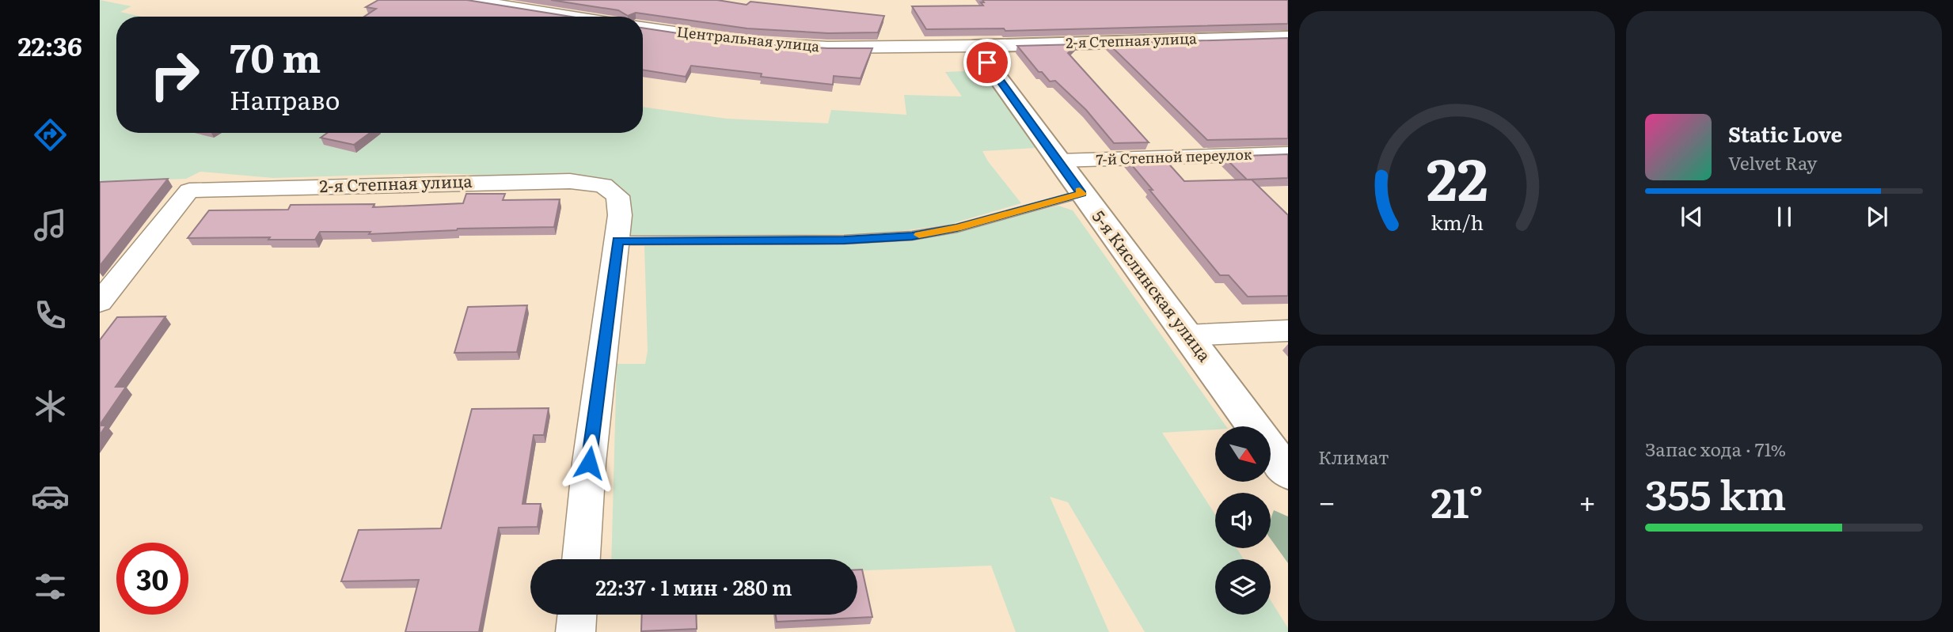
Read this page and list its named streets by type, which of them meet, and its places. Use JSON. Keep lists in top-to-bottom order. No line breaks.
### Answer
{"streets":{"street":["Центральная улица","2-я Степная улица","7-й Степной переулок","5-я Кислинская улица"]},"crossings":[["Центральная улица","2-я Степная улица"],["Центральная улица","5-я Кислинская улица"],["2-я Степная улица","5-я Кислинская улица"],["7-й Степной переулок","5-я Кислинская улица"]],"north":"bottom right","page":{"tabs":"22:36","turn":["70 m","Направо"],"song":["Static Love","Velvet Ray"],"tile":["Климат",["Запас хода · 71%","355 km"]],"heat":["−","21°","+"],"limit":"30","trip":"22:37 · 1 мин · 280 m","gauge":["22","km/h"]}}
